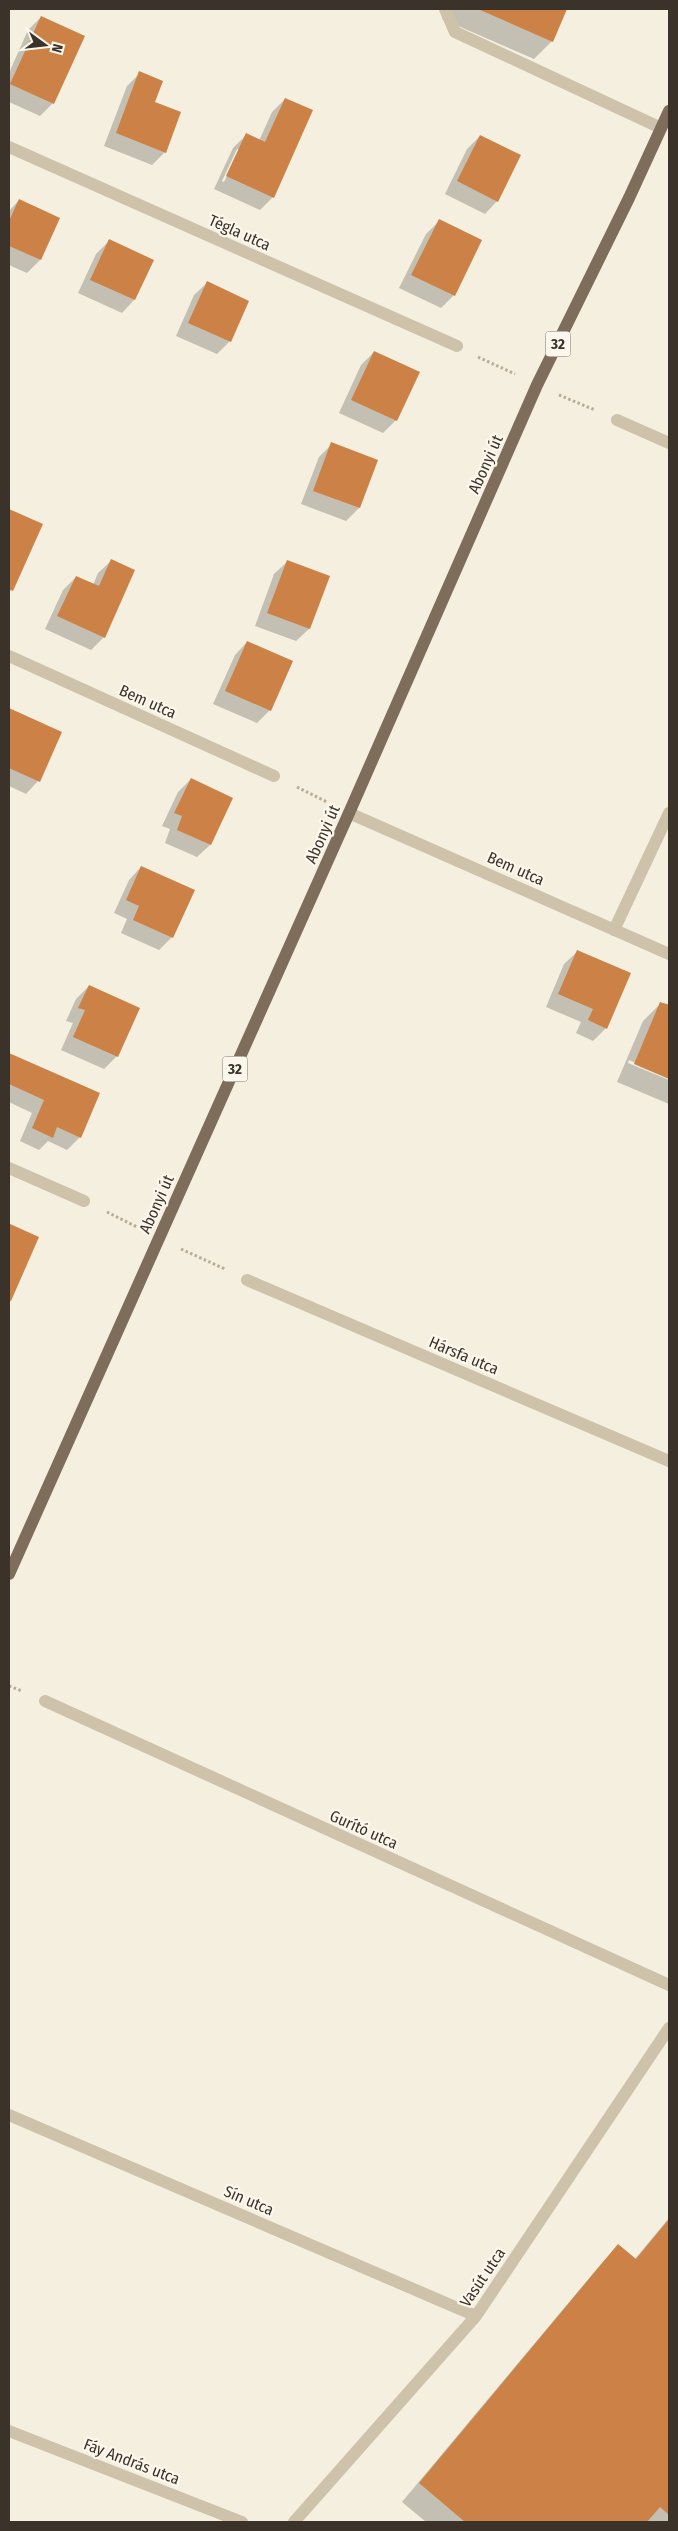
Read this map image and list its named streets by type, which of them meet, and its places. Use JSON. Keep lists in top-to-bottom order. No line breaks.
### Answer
{"streets":{"main road":["32","Abonyi út"],"street":["Tégla utca","Bem utca","Hársfa utca","Gurító utca","Sín utca","Vasút utca","Fáy András utca"]},"crossings":[["Abonyi út","Bem utca"],["Sín utca","Vasút utca"]],"north":"right"}
